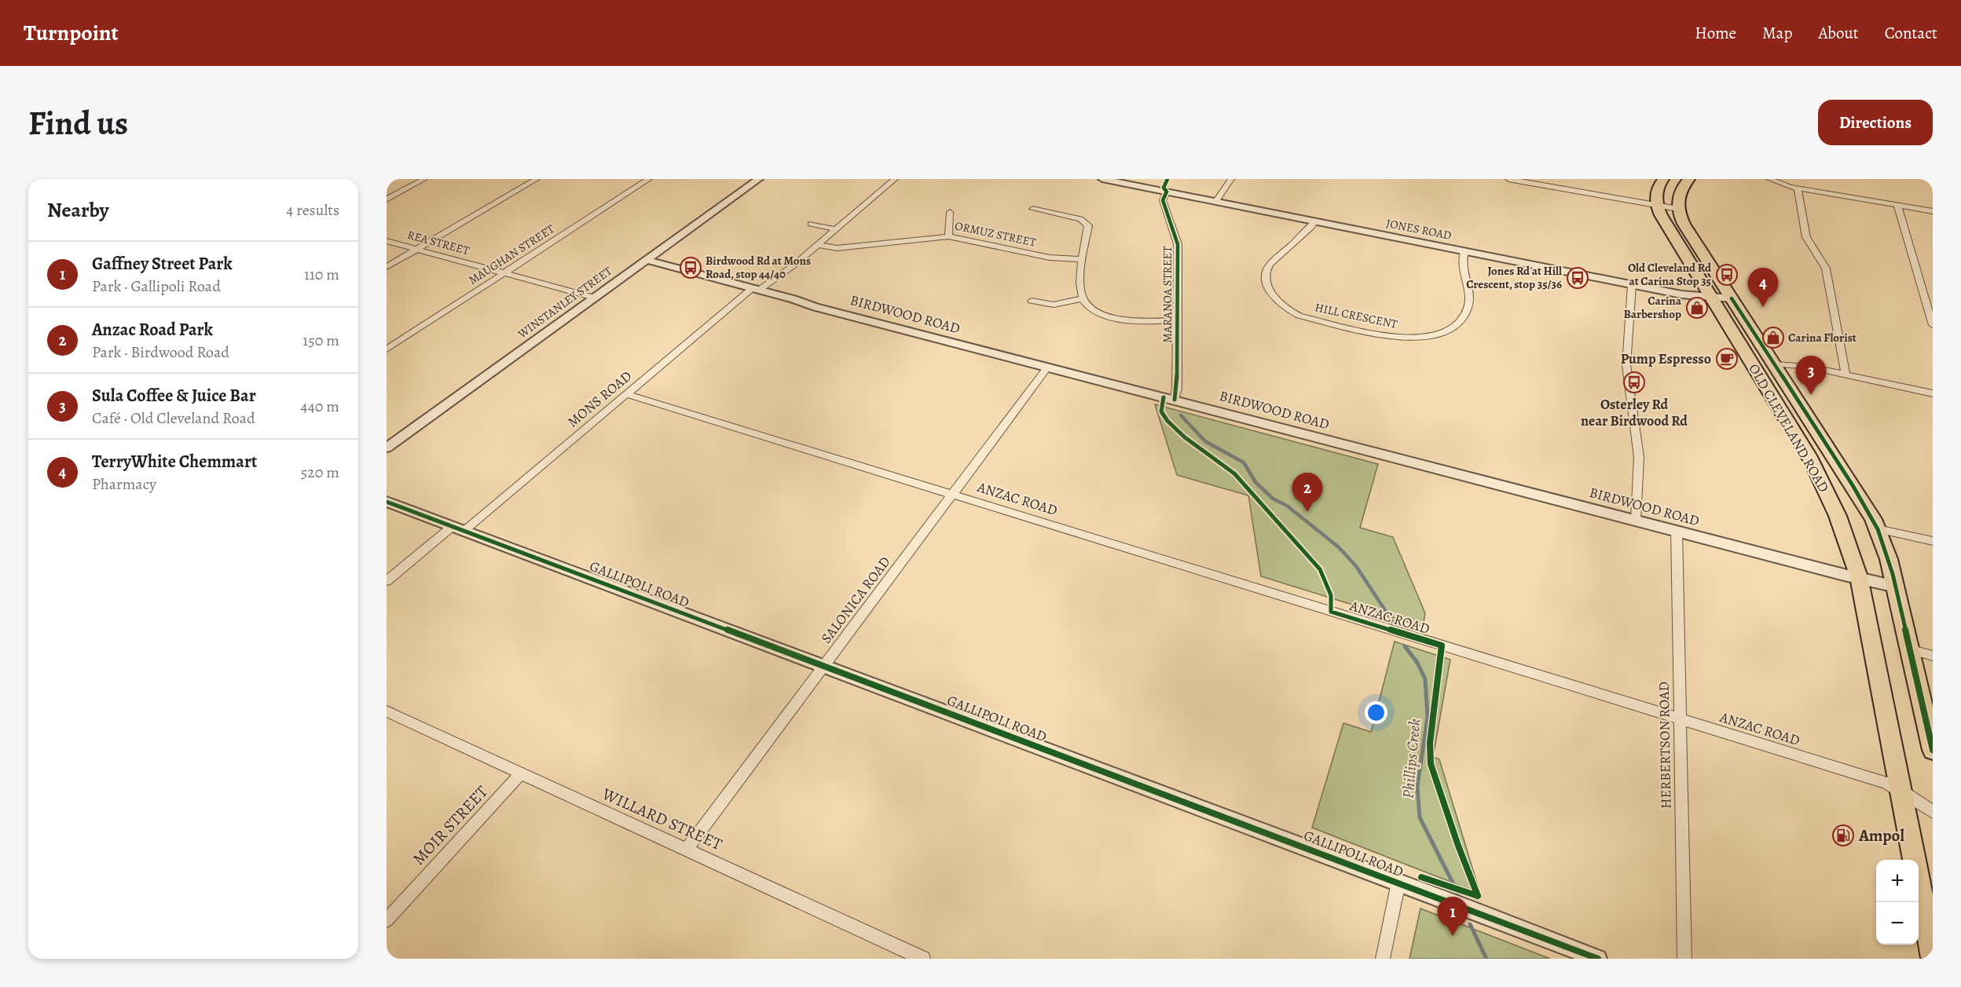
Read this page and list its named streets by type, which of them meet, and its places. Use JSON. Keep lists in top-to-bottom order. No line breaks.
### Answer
{"streets":{"highway":["OLD CLEVELAND ROAD"],"street":["JONES ROAD","ORMUZ STREET","REA STREET","MAUGHAN STREET","MARANOA STREET","WINSTANLEY STREET","BIRDWOOD ROAD","HILL CRESCENT","MONS ROAD","ANZAC ROAD","GALLIPOLI ROAD","SALONICA ROAD","HERBERTSON ROAD","WILLARD STREET","MOIR STREET"]},"crossings":[["JONES ROAD","MARANOA STREET"],["JONES ROAD","HILL CRESCENT"],["JONES ROAD","OLD CLEVELAND ROAD"],["ORMUZ STREET","MONS ROAD"],["REA STREET","MAUGHAN STREET"],["REA STREET","WINSTANLEY STREET"],["MARANOA STREET","BIRDWOOD ROAD"],["WINSTANLEY STREET","BIRDWOOD ROAD"],["BIRDWOOD ROAD","MONS ROAD"],["BIRDWOOD ROAD","OLD CLEVELAND ROAD"],["BIRDWOOD ROAD","SALONICA ROAD"],["BIRDWOOD ROAD","HERBERTSON ROAD"],["MONS ROAD","ANZAC ROAD"],["MONS ROAD","GALLIPOLI ROAD"],["OLD CLEVELAND ROAD","ANZAC ROAD"],["ANZAC ROAD","SALONICA ROAD"],["ANZAC ROAD","HERBERTSON ROAD"],["GALLIPOLI ROAD","SALONICA ROAD"],["SALONICA ROAD","WILLARD STREET"],["WILLARD STREET","MOIR STREET"]],"water":["Phillips Creek"],"places":{"bus stop":["Birdwood Rd at Mons Road, stop 44/40","Old Cleveland Rd at Carina Stop 35","Jones Rd at Hill Crescent, stop 35/36","Osterley Rd near Birdwood Rd"],"shop":["Carina Barbershop","Carina Florist"],"cafe":["Pump Espresso"],"fuel station":["Ampol"]},"page":{"header":"Turnpoint","nav":["Home","Map","About","Contact"],"buttons":"Directions","title":"Find us","heading":["Nearby","4 results"],"list":[{"mark":"1","name":"Gaffney Street Park","note":"Park · Gallipoli Road","value":"110 m"},{"mark":"2","name":"Anzac Road Park","note":"Park · Birdwood Road","value":"150 m"},{"mark":"3","name":"Sula Coffee & Juice Bar","note":"Café · Old Cleveland Road","value":"440 m"},{"mark":"4","name":"TerryWhite Chemmart","note":"Pharmacy","value":"520 m"}],"pins":["4","3","2","1"],"map_buttons":["+","−"]}}
